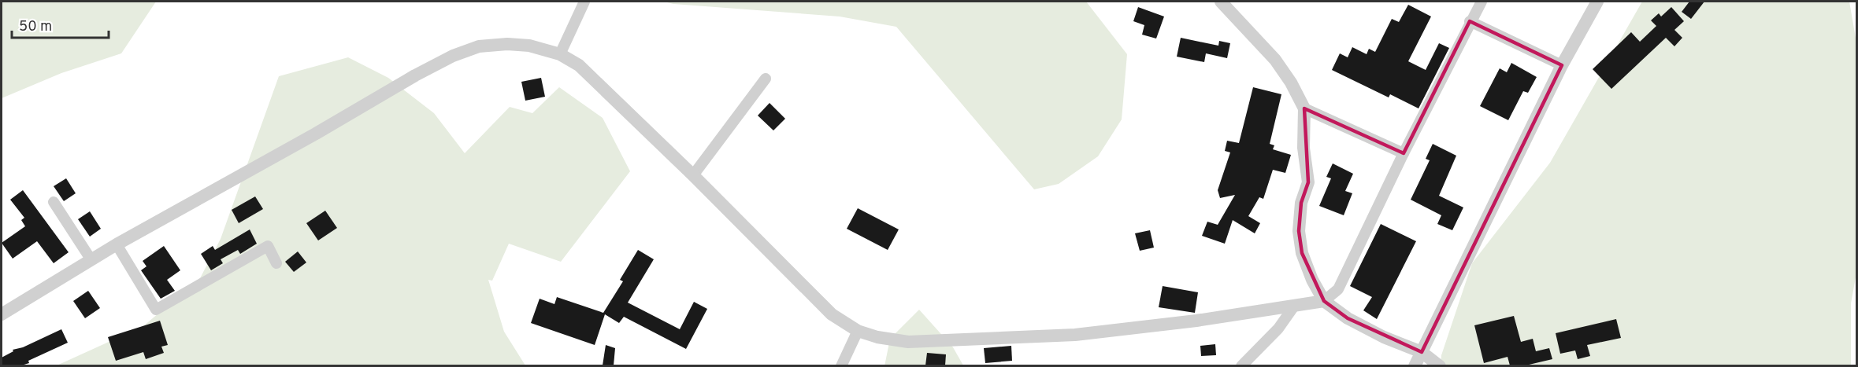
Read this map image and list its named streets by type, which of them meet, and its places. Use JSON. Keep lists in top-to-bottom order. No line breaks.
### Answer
{"scale_bar":"50 m"}
